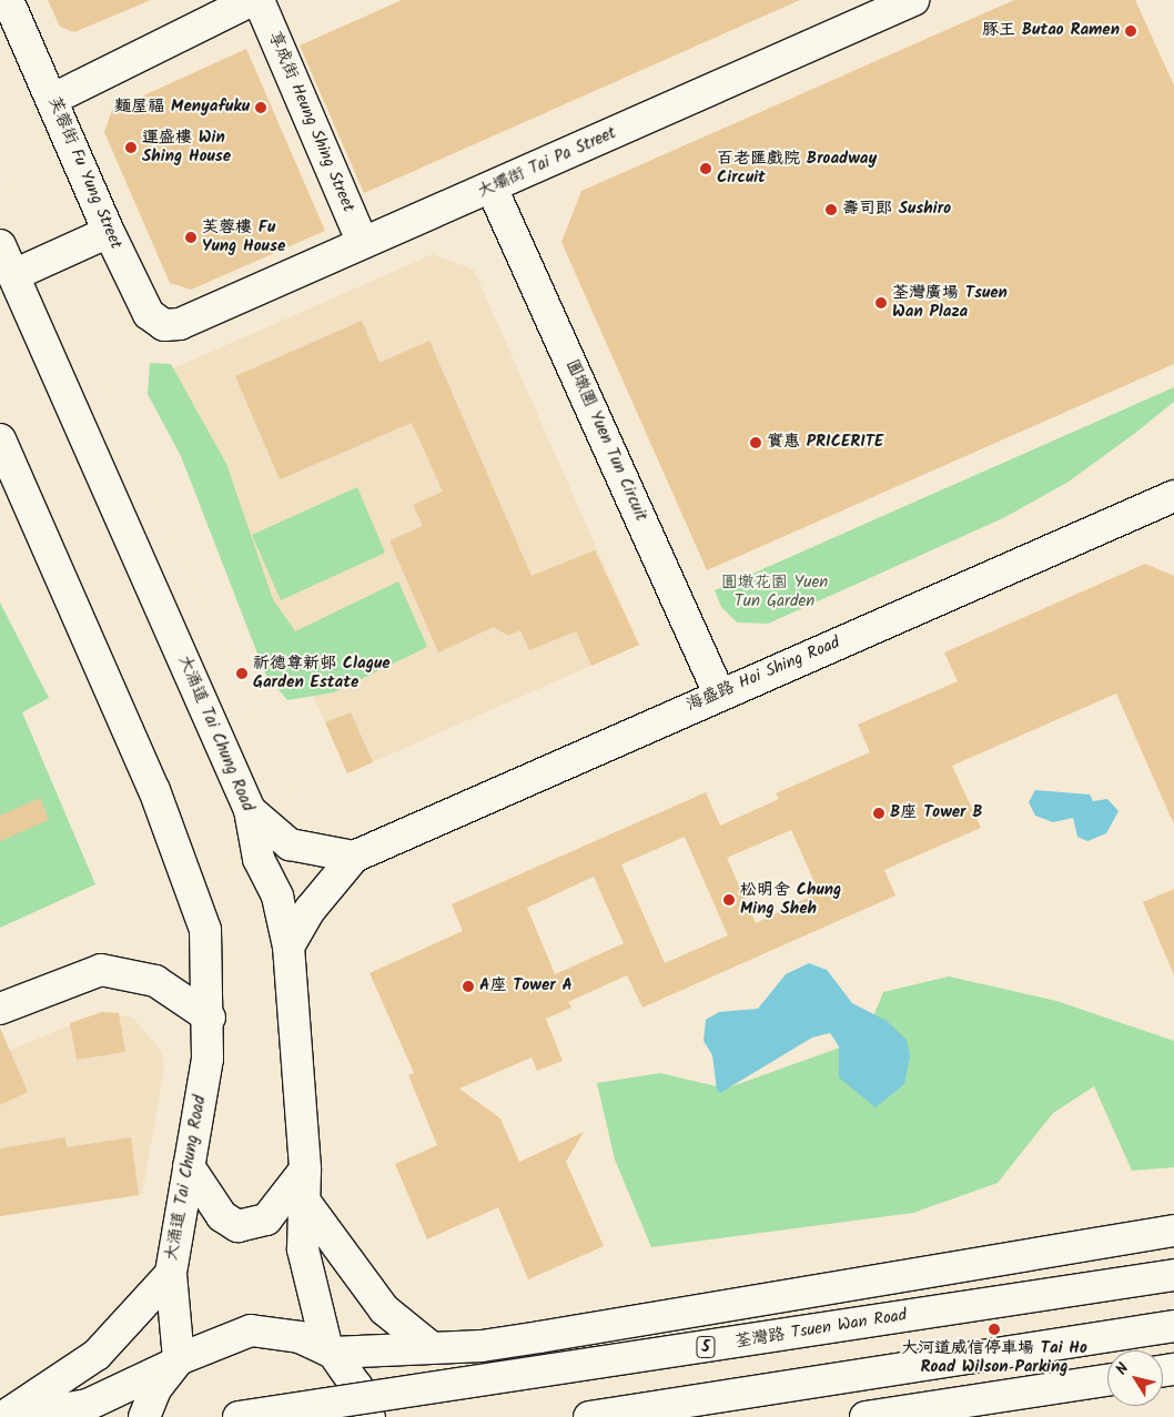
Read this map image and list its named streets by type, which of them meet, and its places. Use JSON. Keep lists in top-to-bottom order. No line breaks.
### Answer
{"streets":{"main road":["享成街 Heung Shing Street","大壩街 Tai Pa Street","芙蓉街 Fu Yung Street","圓墩圍 Yuen Tun Circuit","海盛路 Hoi Shing Road","大涌道 Tai Chung Road","荃灣路 Tsuen Wan Road","5"]},"crossings":[["享成街 Heung Shing Street","大壩街 Tai Pa Street"],["大壩街 Tai Pa Street","芙蓉街 Fu Yung Street"],["大壩街 Tai Pa Street","圓墩圍 Yuen Tun Circuit"],["圓墩圍 Yuen Tun Circuit","海盛路 Hoi Shing Road"],["海盛路 Hoi Shing Road","大涌道 Tai Chung Road"]],"parks":["圓墩花園 Yuen Tun Garden"],"places":["豚王 Butao Ramen","麵屋福 Menyafuku","運盛樓 Win Shing House","百老匯戲院 Broadway Circuit","壽司郎 Sushiro","芙蓉樓 Fu Yung House","荃灣廣場 Tsuen Wan Plaza","實惠 PRICERITE","祈德尊新邨 Clague Garden Estate","B座 Tower B","松明舍 Chung Ming Sheh","A座 Tower A","大河道威信停車場 Tai Ho Road Wilson Parking"],"north":"top left"}
